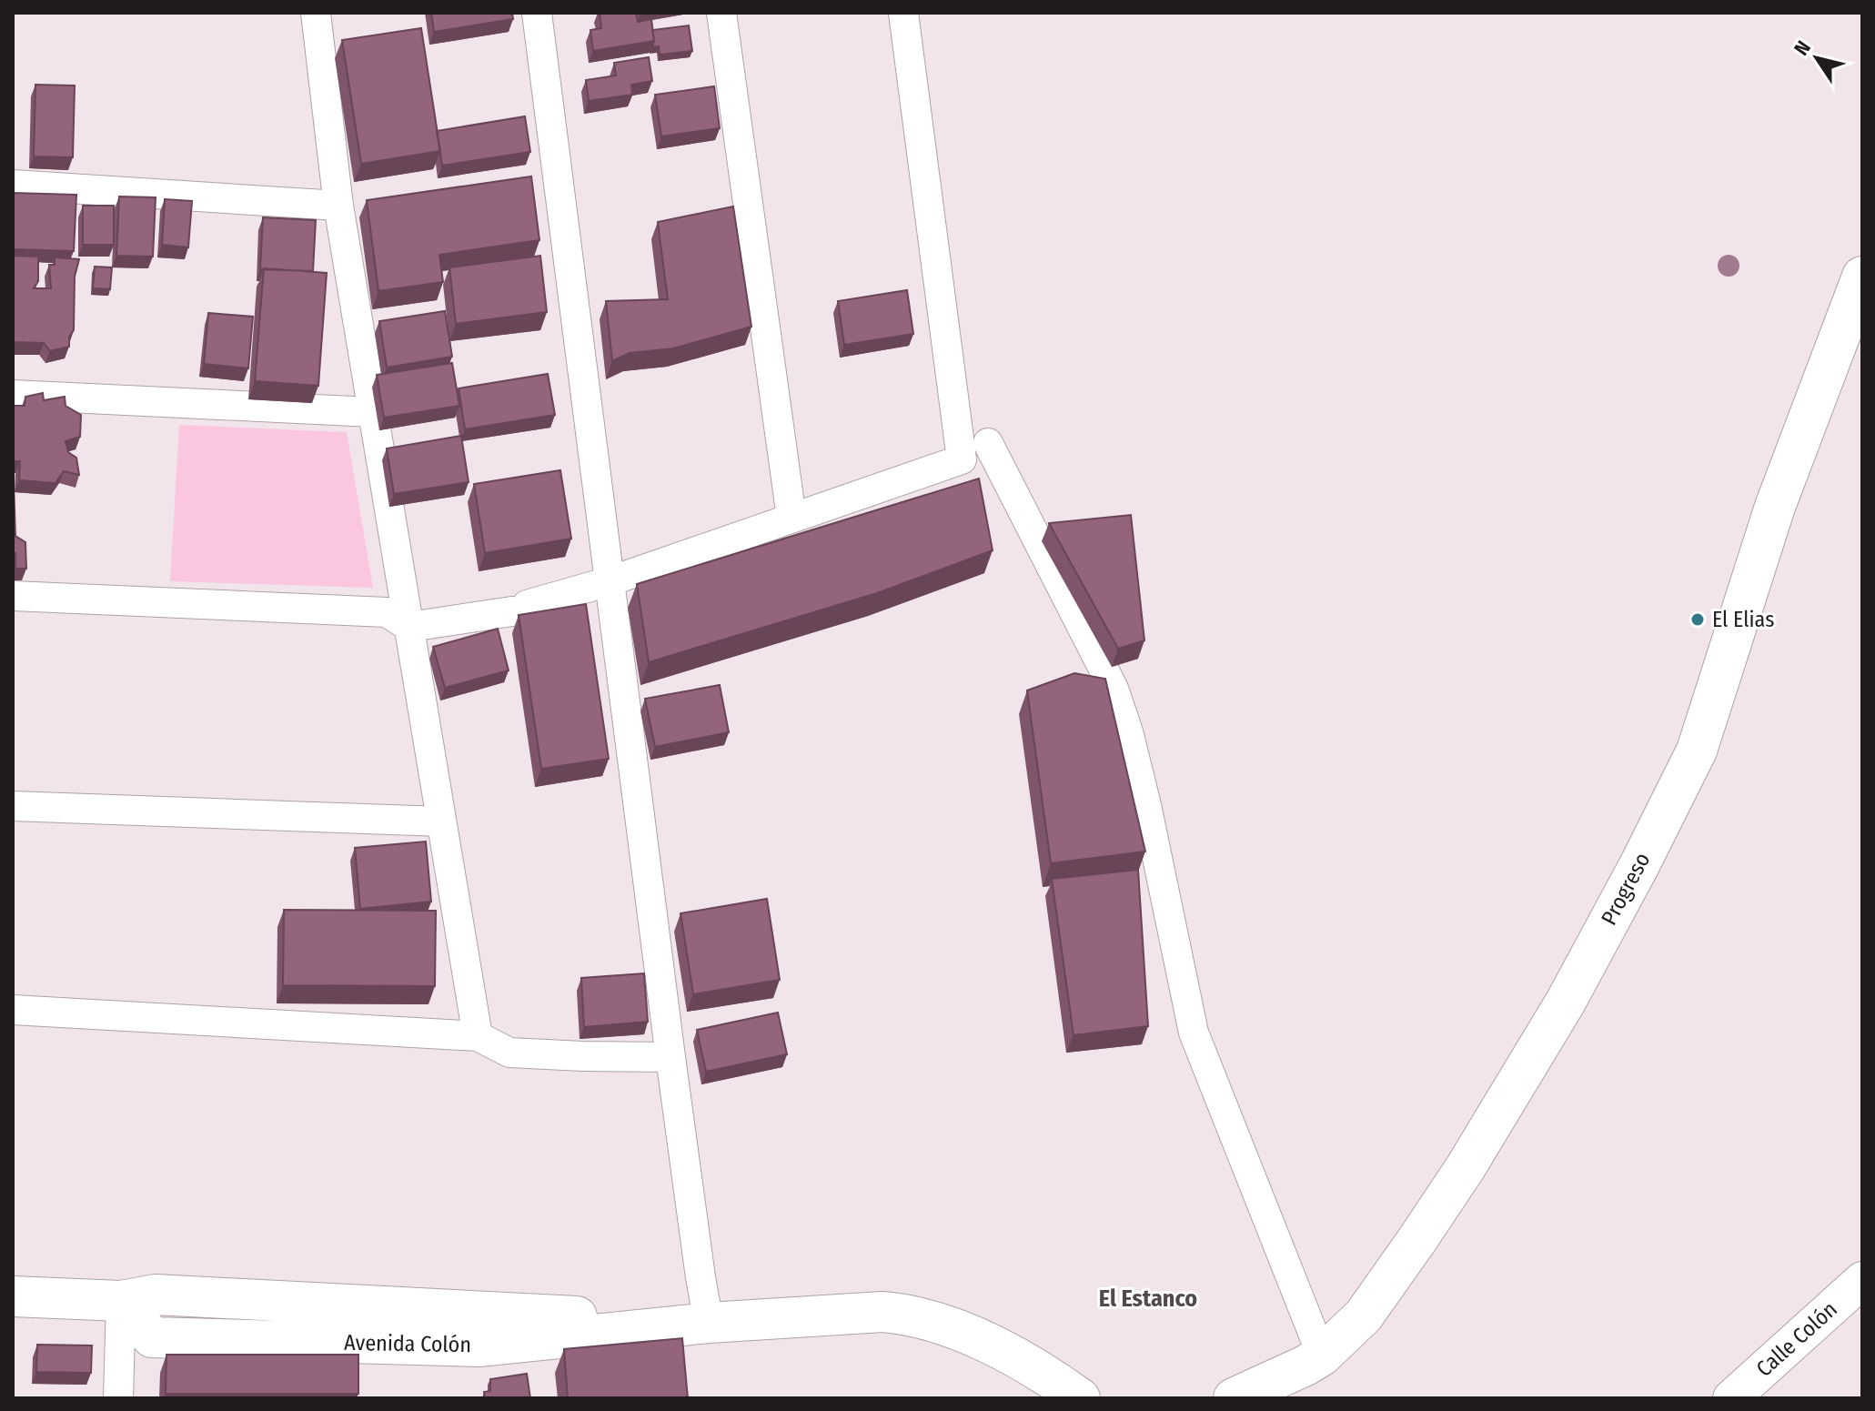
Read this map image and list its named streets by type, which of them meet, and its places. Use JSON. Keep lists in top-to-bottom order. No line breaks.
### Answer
{"streets":{"main road":["Progreso","Avenida Colón"],"street":["Calle Colón"]},"districts":["El Estanco"],"places":["El Elias"],"north":"top left"}
